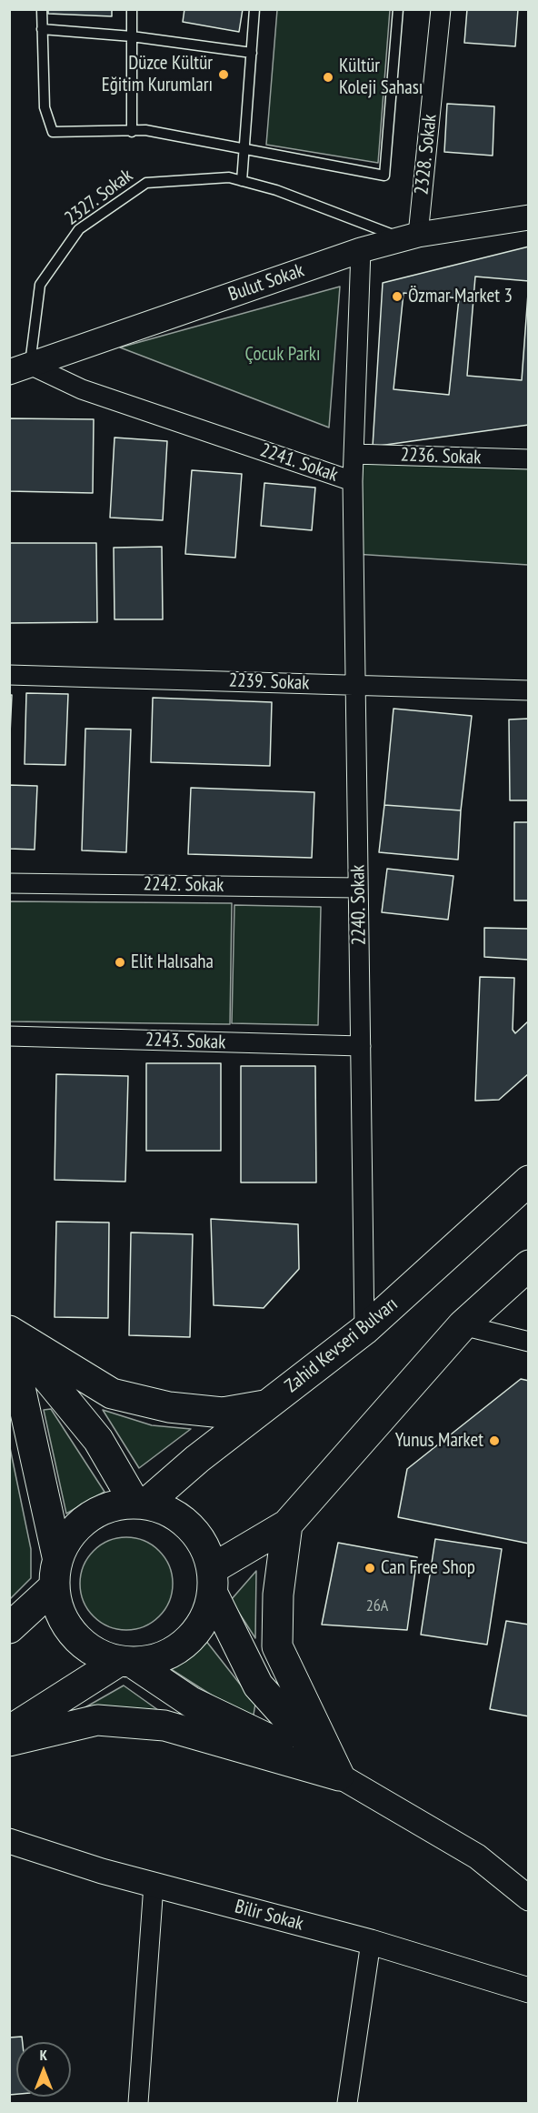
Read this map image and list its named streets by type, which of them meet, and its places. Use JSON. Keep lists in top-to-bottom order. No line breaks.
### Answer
{"streets":{"main road":["Zahid Kevseri Bulvarı"],"street":["2328. Sokak","Bulut Sokak","2236. Sokak","2241. Sokak","2239. Sokak","2242. Sokak","2240. Sokak","2243. Sokak","Bilir Sokak"],"lane":["2327. Sokak"]},"crossings":[["2328. Sokak","2327. Sokak"],["2328. Sokak","Bulut Sokak"],["2327. Sokak","Bulut Sokak"],["2327. Sokak","2241. Sokak"],["Bulut Sokak","2241. Sokak"],["2236. Sokak","2241. Sokak"],["2241. Sokak","2240. Sokak"],["2239. Sokak","2240. Sokak"],["2242. Sokak","2240. Sokak"],["2240. Sokak","2243. Sokak"],["2240. Sokak","Zahid Kevseri Bulvarı"]],"parks":["Çocuk Parkı"],"places":["Düzce Kültür Eğitim Kurumları","Kültür Koleji Sahası","Özmar Market 3","Elit Halısaha","Yunus Market","Can Free Shop"],"house_numbers":["26A"],"north":"top"}
